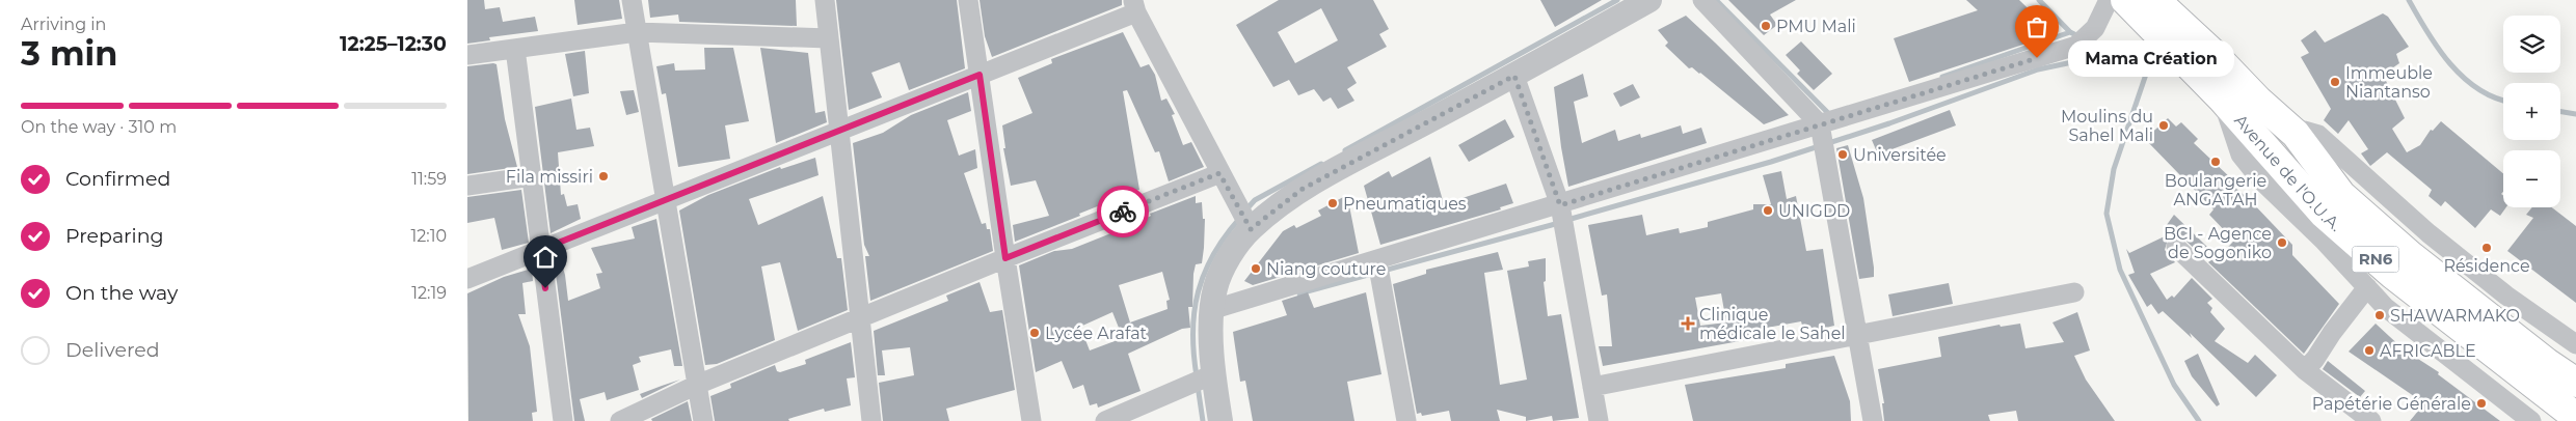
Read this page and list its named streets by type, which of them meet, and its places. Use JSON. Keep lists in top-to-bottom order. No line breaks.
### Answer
{"streets":{"highway":["Avenue de l'O.U.A.","RN6"]},"places":{"other":["PMU Mali","Mama Création","Immeuble Niantanso","Moulins du Sahel Mali","Universitée","Boulangerie ANGATAH","Fila missiri","Pneumatiques","UNIGDD","BCI - Agence de Sogoniko","Résidence","Niang couture","SHAWARMAKO","Lycée Arafat","AFRICABLE","Papétérie Générale"],"health":["Clinique médicale le Sahel"]},"page":{"heading":["3 min","Arriving in","12:25–12:30"],"map_buttons":["+","−"],"bubble":"Mama Création","bar":"On the way · 310 m","list":[["Confirmed","11:59"],["Preparing","12:10"],["On the way","12:19"],"Delivered"]}}
